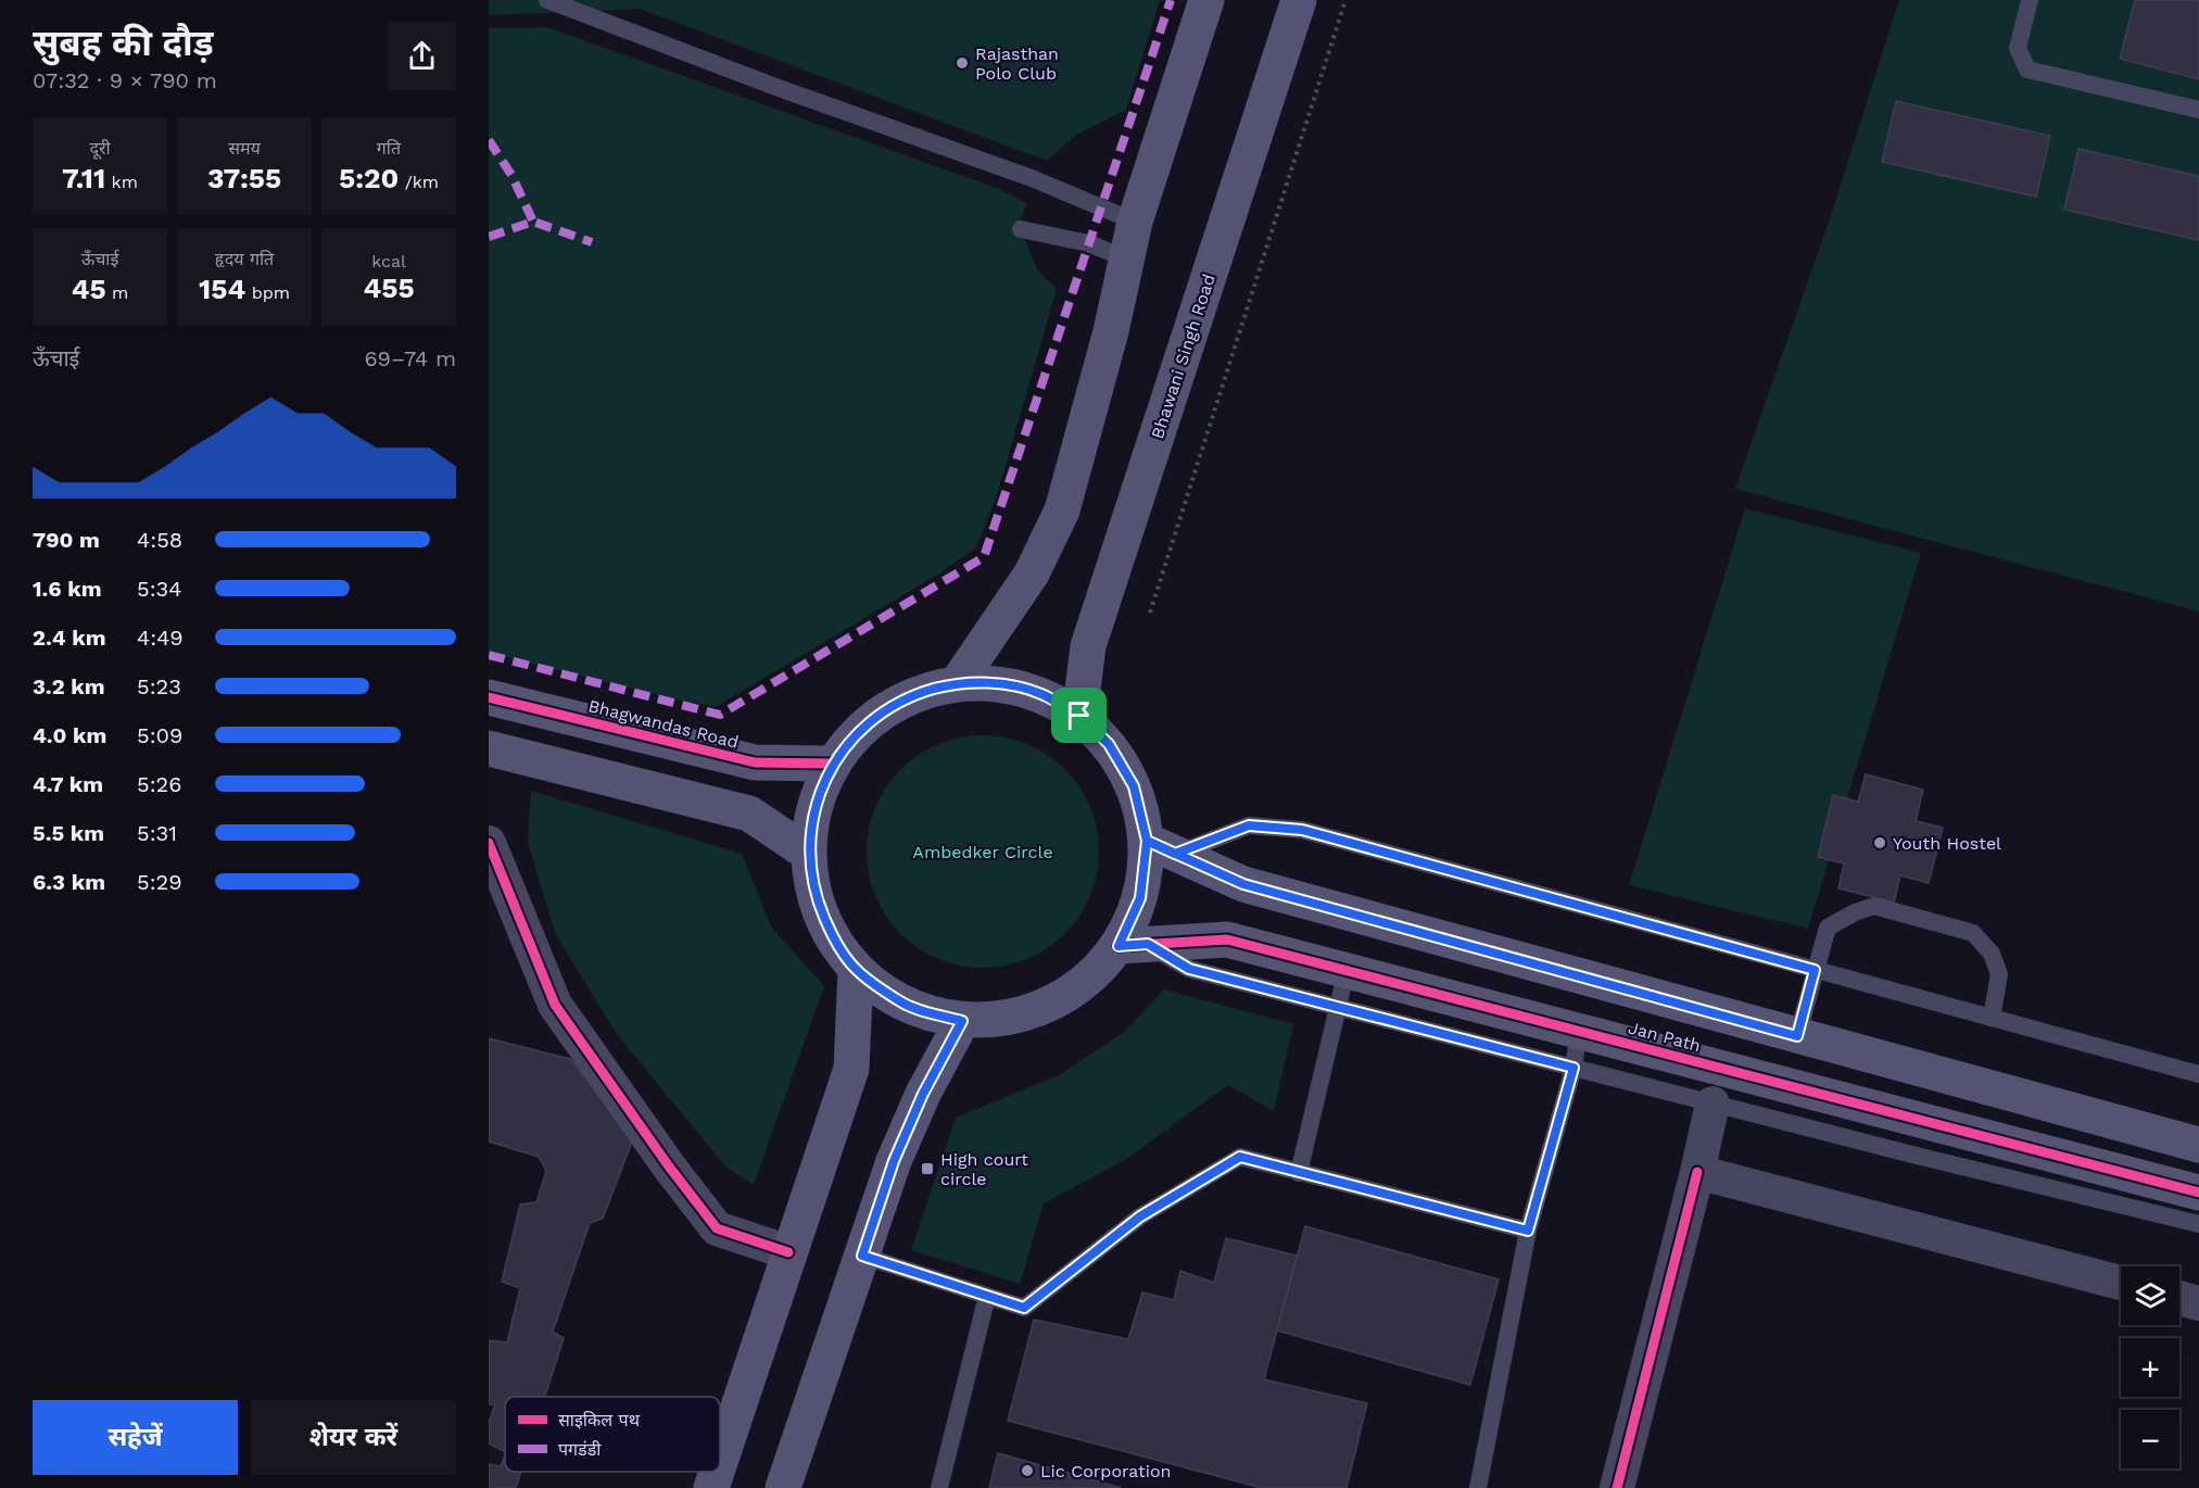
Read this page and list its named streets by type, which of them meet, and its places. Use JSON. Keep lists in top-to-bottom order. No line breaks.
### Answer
{"streets":{"main road":["Bhawani Singh Road","Bhagwandas Road","Jan Path"]},"parks":["Ambedker Circle"],"places":{"other":["Rajasthan Polo Club","Youth Hostel","Lic Corporation"],"transit":["High court circle"]},"legend":["साइकिल पथ","पगडंडी"],"page":{"heading":["सुबह की दौड़","07:32 · 9 × 790 m"],"stats":[["दूरी","7.11 km"],["समय","37:55"],["गति","5:20 /km"],["ऊँचाई","45 m"],["हृदय गति","154 bpm"],["kcal","455"]],"chart":["ऊँचाई","69–74 m"],"list":[{"name":"790 m","note":"4:58"},{"name":"1.6 km","note":"5:34"},{"name":"2.4 km","note":"4:49"},{"name":"3.2 km","note":"5:23"},{"name":"4.0 km","note":"5:09"},{"name":"4.7 km","note":"5:26"},{"name":"5.5 km","note":"5:31"},{"name":"6.3 km","note":"5:29"}],"map_buttons":["+","−"],"buttons":["सहेजें","शेयर करें"]}}
